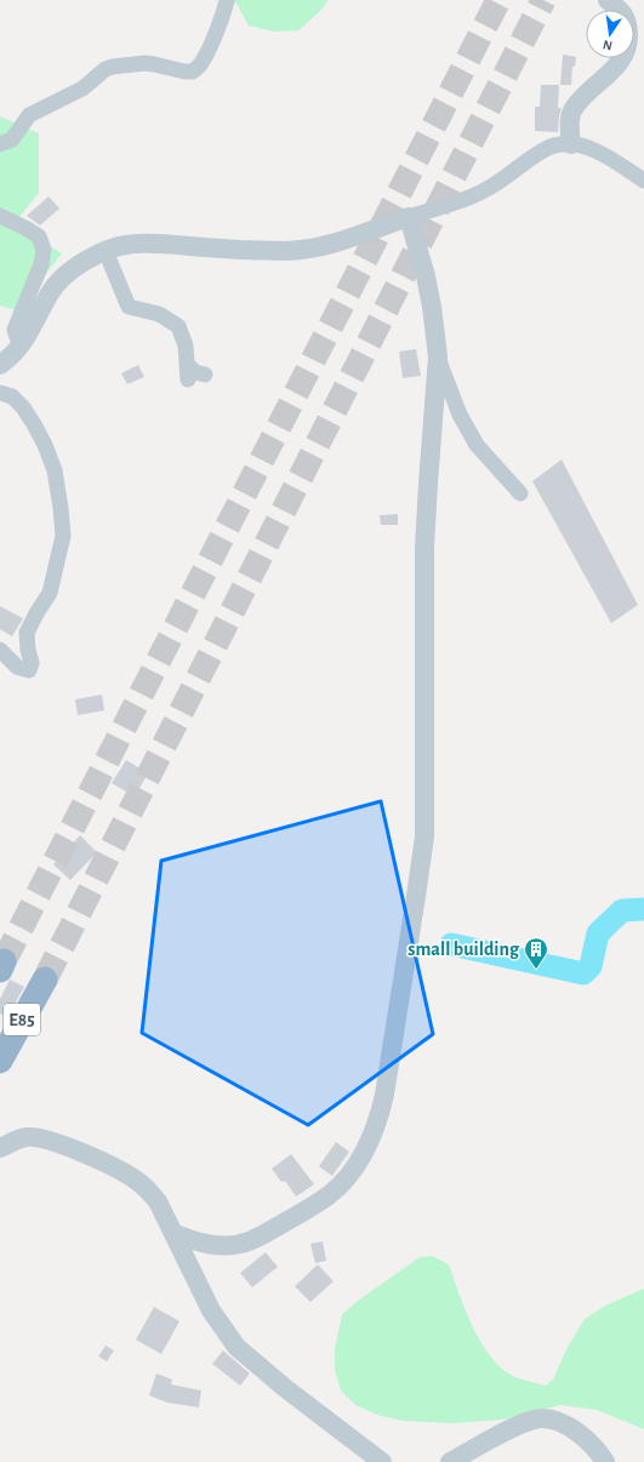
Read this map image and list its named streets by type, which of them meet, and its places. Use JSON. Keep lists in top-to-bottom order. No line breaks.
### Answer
{"streets":{"highway":["E85"]},"places":{"building":["small building"]},"north":"bottom"}
